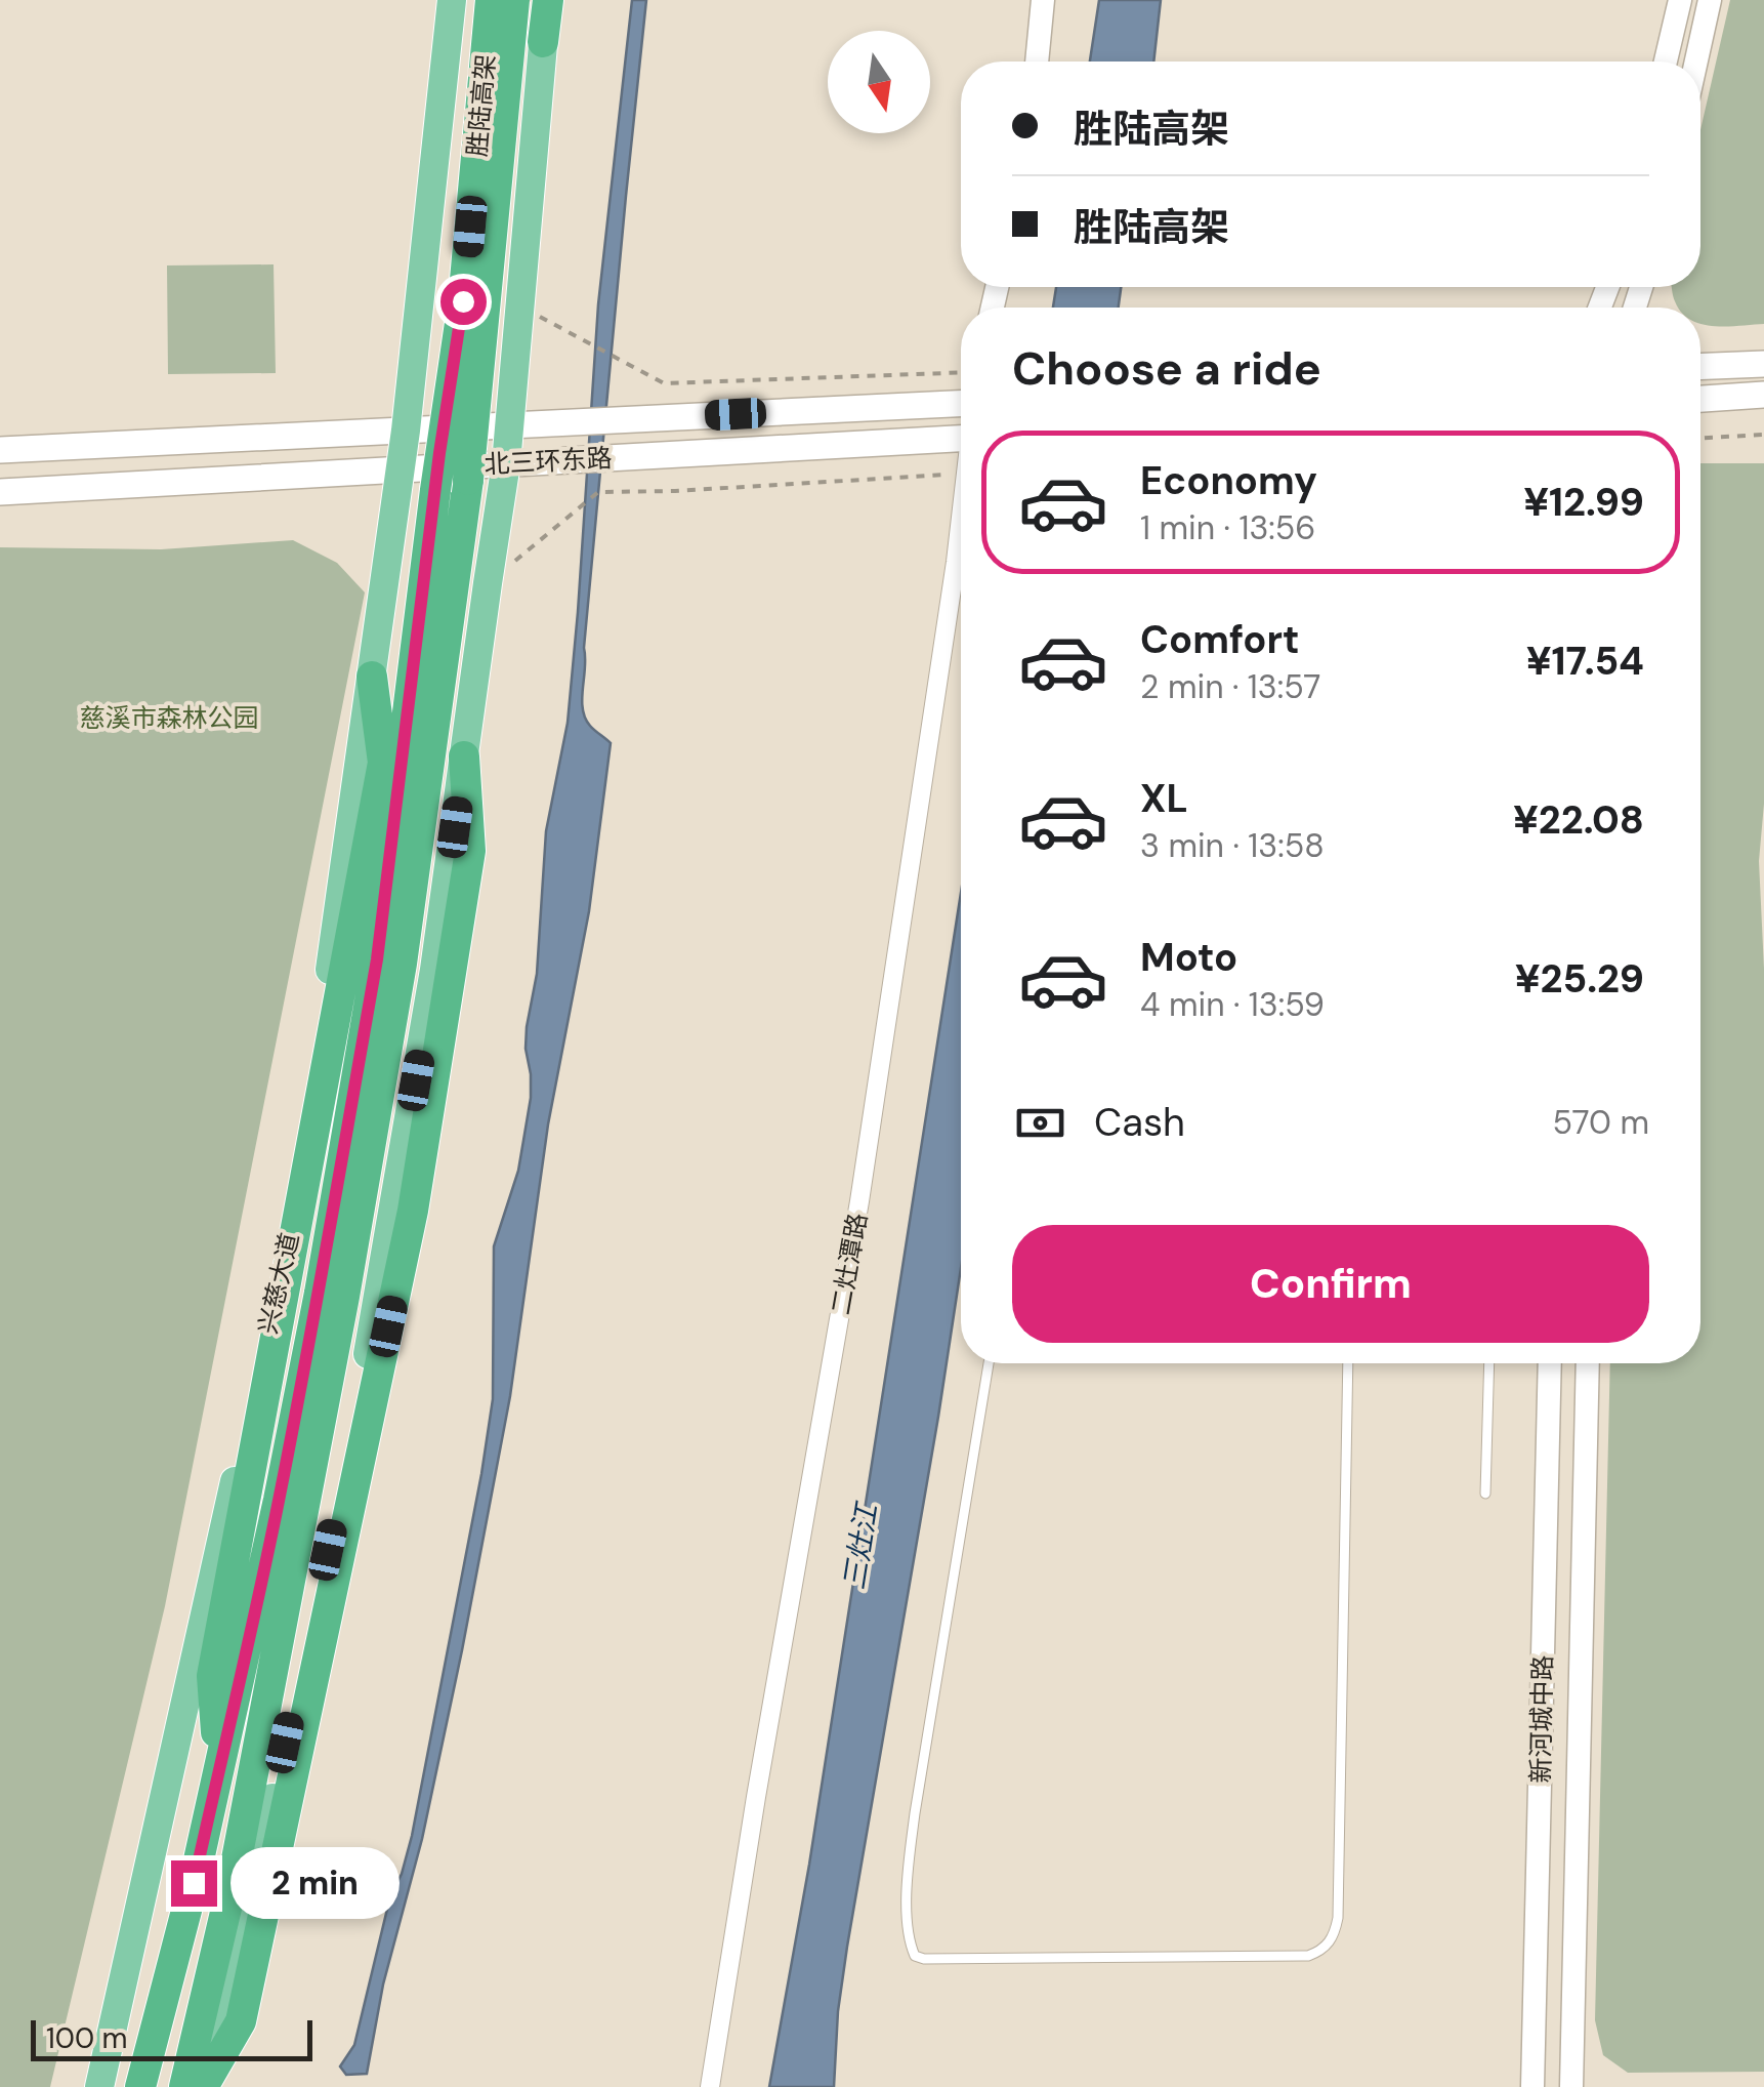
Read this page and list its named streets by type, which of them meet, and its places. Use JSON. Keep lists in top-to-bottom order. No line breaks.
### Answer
{"streets":{"highway":["胜陆高架"],"main road":["北三环东路","兴慈大道"],"street":["二灶潭路","新河城中路"]},"crossings":[["北三环东路","兴慈大道"]],"water":["三灶江"],"parks":["慈溪市森林公园"],"scale_bar":"100 m","north":"bottom","page":{"banner":["胜陆高架","胜陆高架"],"heading":"Choose a ride","list":[{"name":"Economy","note":"1 min · 13:56","value":"¥12.99"},{"name":"Comfort","note":"2 min · 13:57","value":"¥17.54"},{"name":"XL","note":"3 min · 13:58","value":"¥22.08"},{"name":"Moto","note":"4 min · 13:59","value":"¥25.29"}],"pay":["Cash","570 m"],"buttons":"Confirm","bubble":"2 min","scale":"100 m"}}
